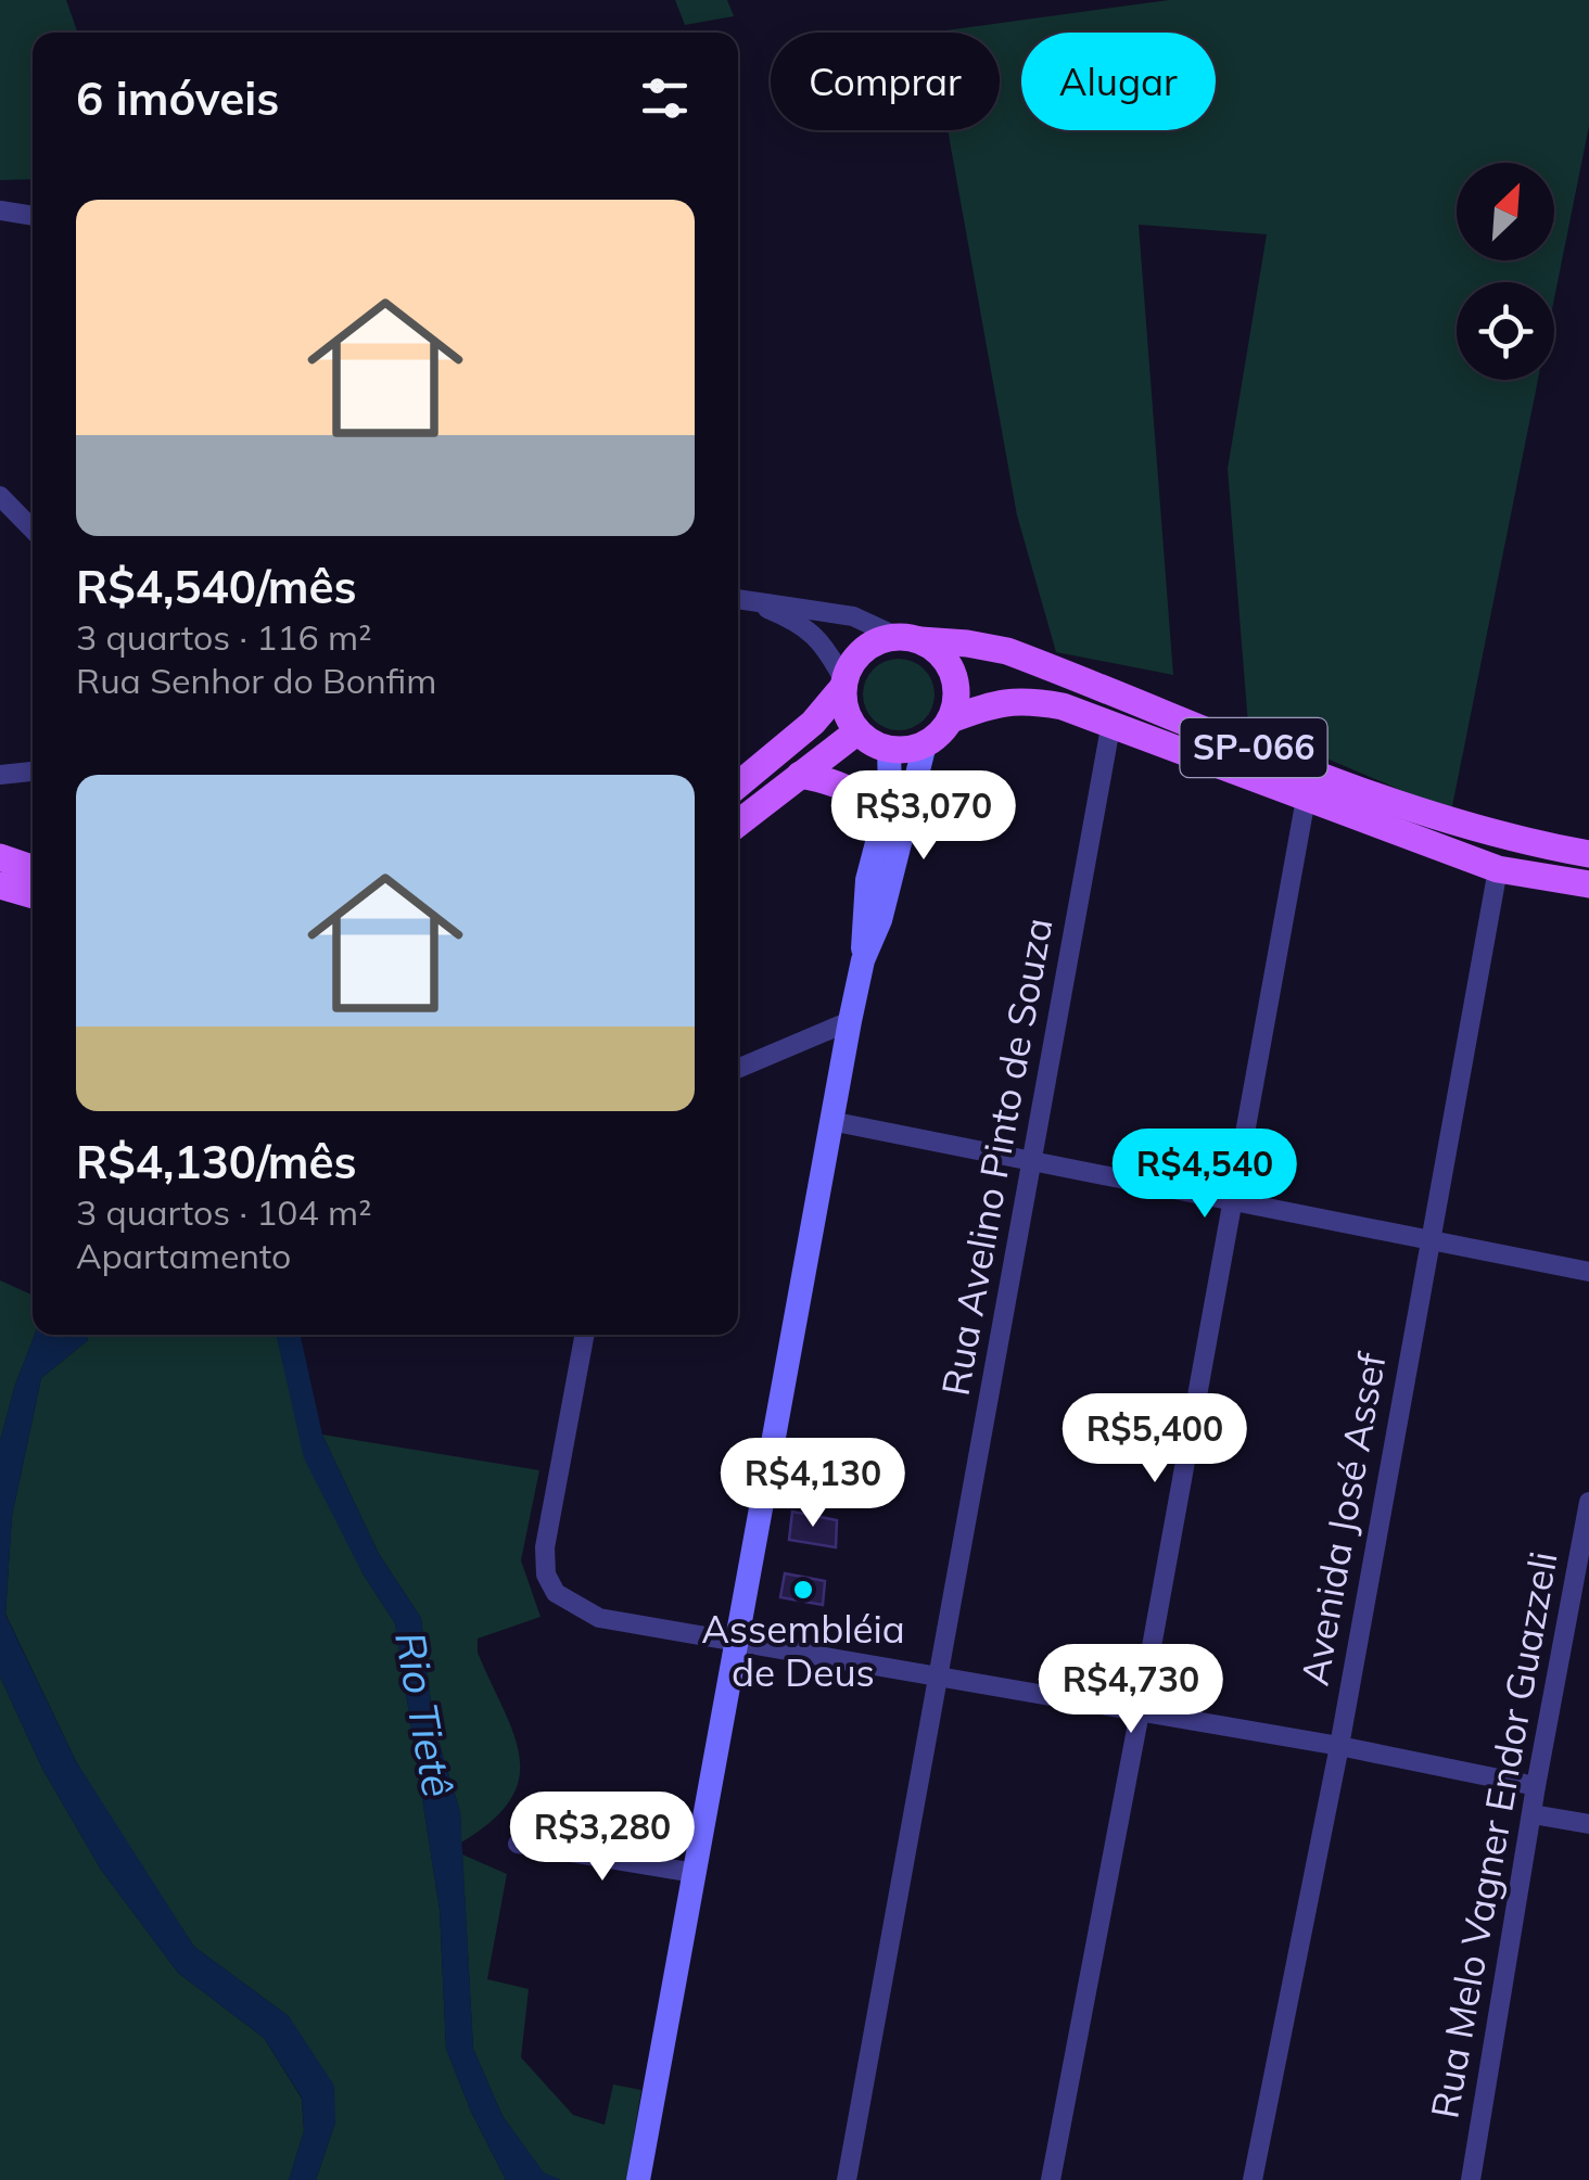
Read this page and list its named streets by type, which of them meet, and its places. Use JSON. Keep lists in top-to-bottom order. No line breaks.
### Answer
{"streets":{"main road":["SP-066"],"street":["Rua Avelino Pinto de Souza","Avenida José Assef","Rua Melo Vagner Endor Guazzeli"]},"crossings":[["SP-066","Rua Avelino Pinto de Souza"],["SP-066","Avenida José Assef"]],"water":["Rio Tietê"],"places":["Assembléia de Deus"],"north":"top right","page":{"chip":["Comprar","Alugar"],"heading":"6 imóveis","list":[{"name":"R$4,540/mês","note":"3 quartos · 116 m² · Rua Senhor do Bonfim"},{"name":"R$4,130/mês","note":"3 quartos · 104 m² · Apartamento"}],"price":["R$3,070","R$4,540","R$5,400","R$4,130","R$4,730","R$3,280"]}}
